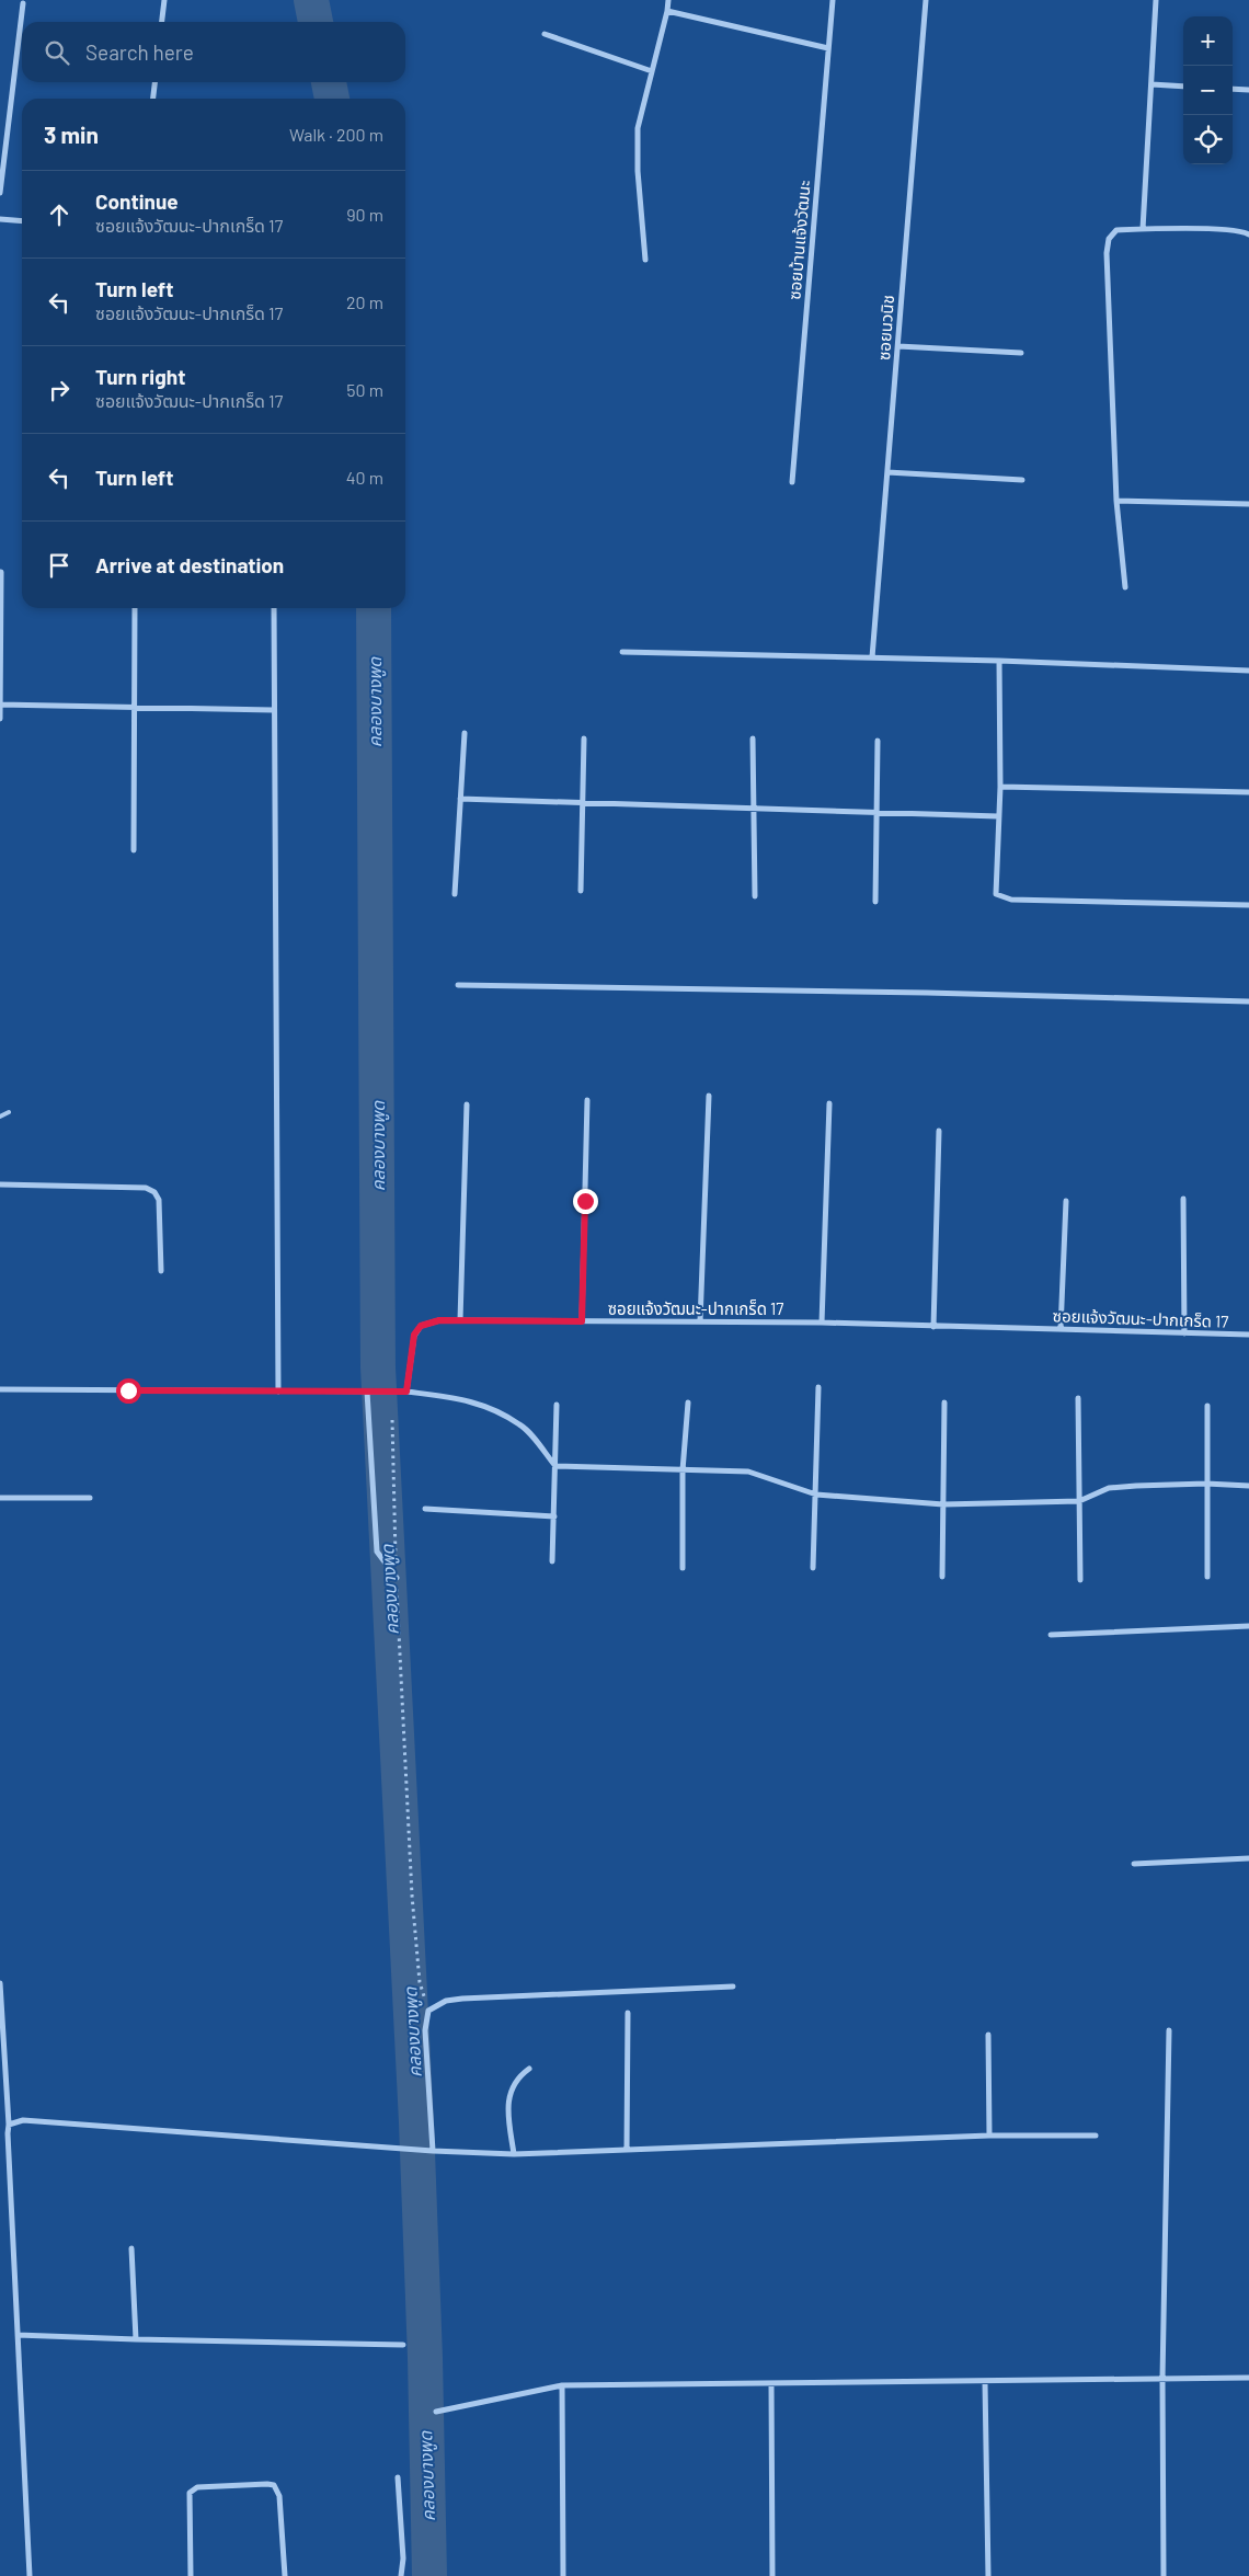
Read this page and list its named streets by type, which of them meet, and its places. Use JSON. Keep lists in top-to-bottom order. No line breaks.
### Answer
{"streets":{"street":["ซอยบ้านแจ้งวัฒนะ","ซอยนวนิช","ซอยแจ้งวัฒนะ-ปากเกร็ด 17"]},"water":["คลองบางพูด"],"page":{"map_buttons":["+","−"],"search":"Search here","heading":["3 min","Walk · 200 m"],"list":[["Continue","ซอยแจ้งวัฒนะ-ปากเกร็ด 17","90 m"],["Turn left","ซอยแจ้งวัฒนะ-ปากเกร็ด 17","20 m"],["Turn right","ซอยแจ้งวัฒนะ-ปากเกร็ด 17","50 m"],["Turn left","40 m"],"Arrive at destination"]}}
